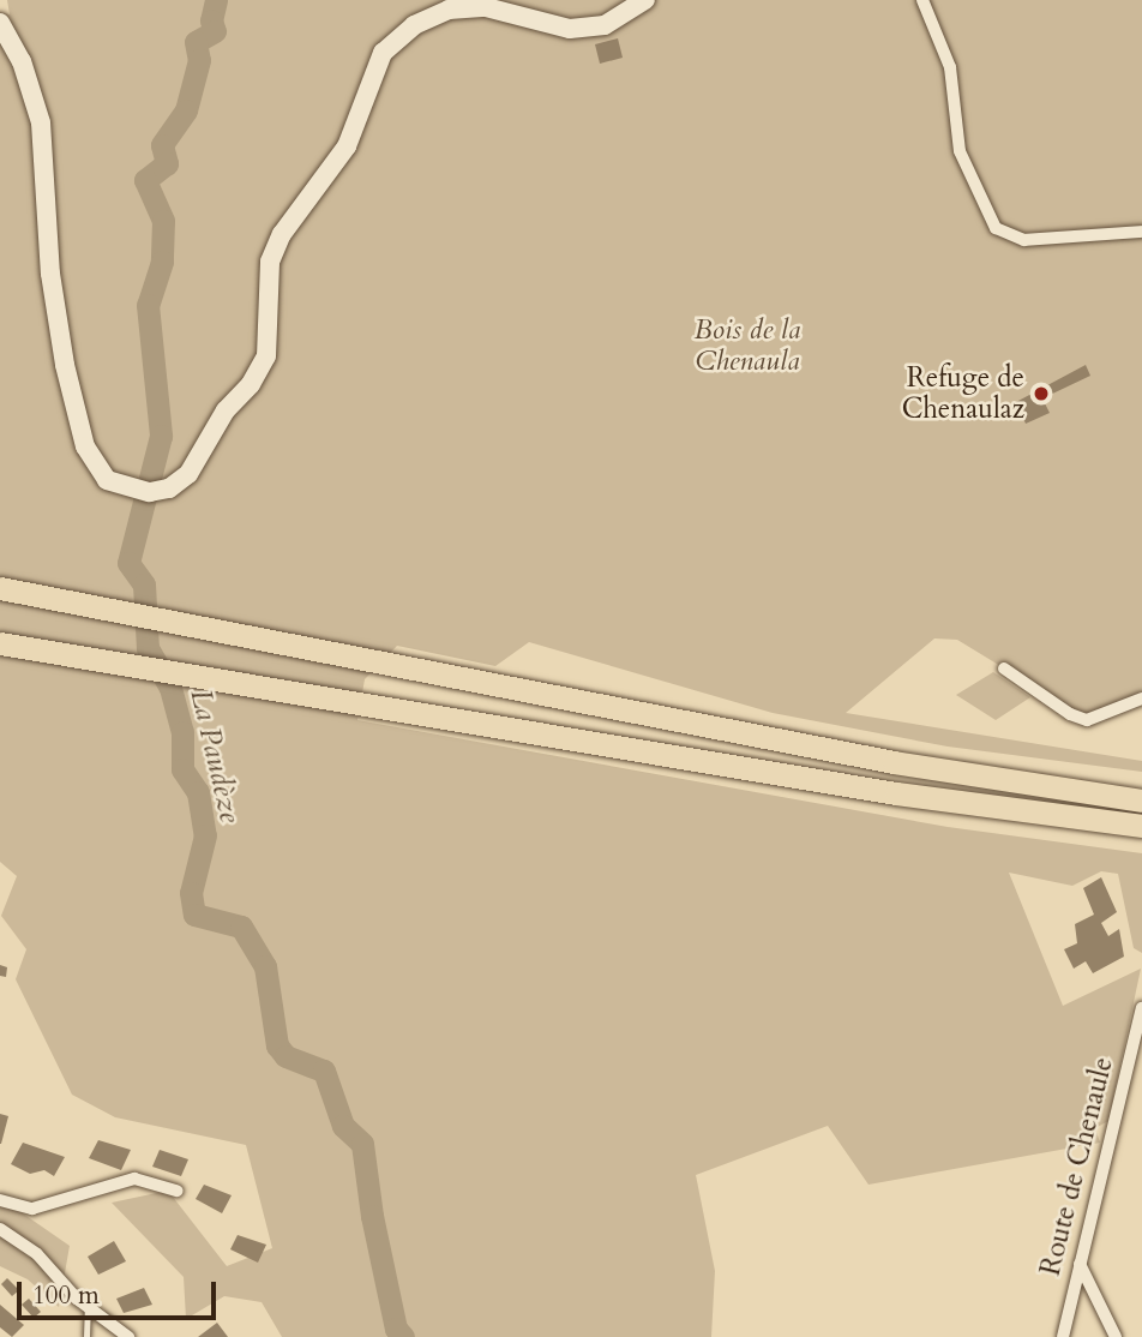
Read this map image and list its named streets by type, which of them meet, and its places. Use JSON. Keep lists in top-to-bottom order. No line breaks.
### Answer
{"streets":{"street":["Route de Chenaule"]},"water":["La Paudèze"],"parks":["Bois de la Chenaula"],"places":["Refuge de Chenaulaz"],"scale_bar":"100 m"}
